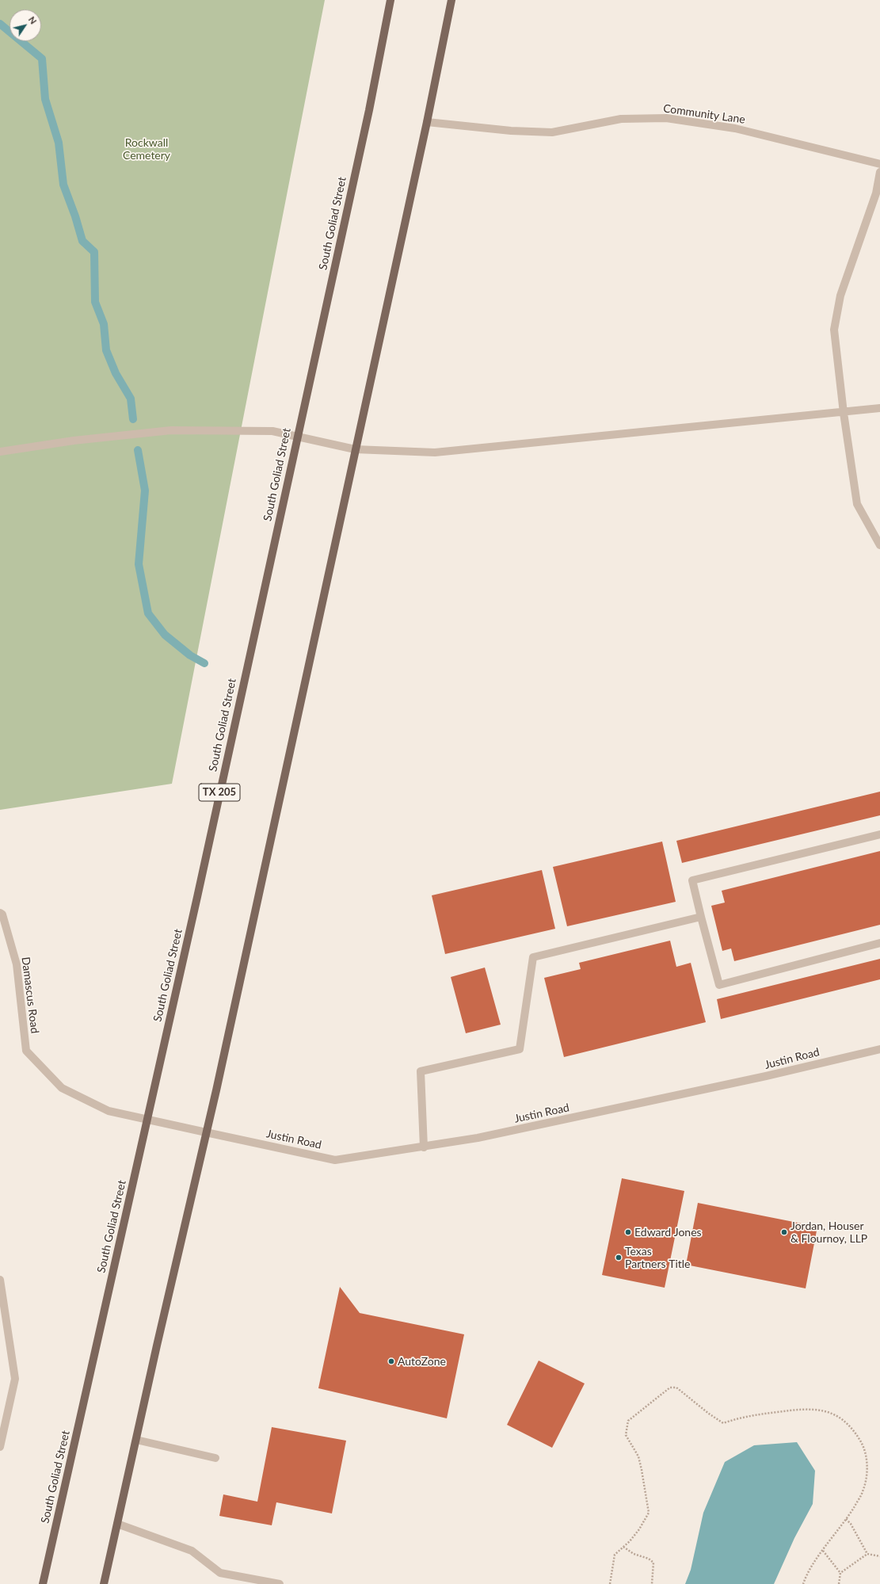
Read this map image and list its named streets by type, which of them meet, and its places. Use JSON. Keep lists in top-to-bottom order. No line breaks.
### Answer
{"streets":{"main road":["South Goliad Street","TX 205"],"street":["Community Lane","Damascus Road","Justin Road"]},"crossings":[["South Goliad Street","Damascus Road"],["Damascus Road","Justin Road"]],"parks":["Rockwall Cemetery"],"places":["Edward Jones","Jordan, Houser & Flournoy, LLP","Texas Partners Title","AutoZone"],"north":"top right"}
